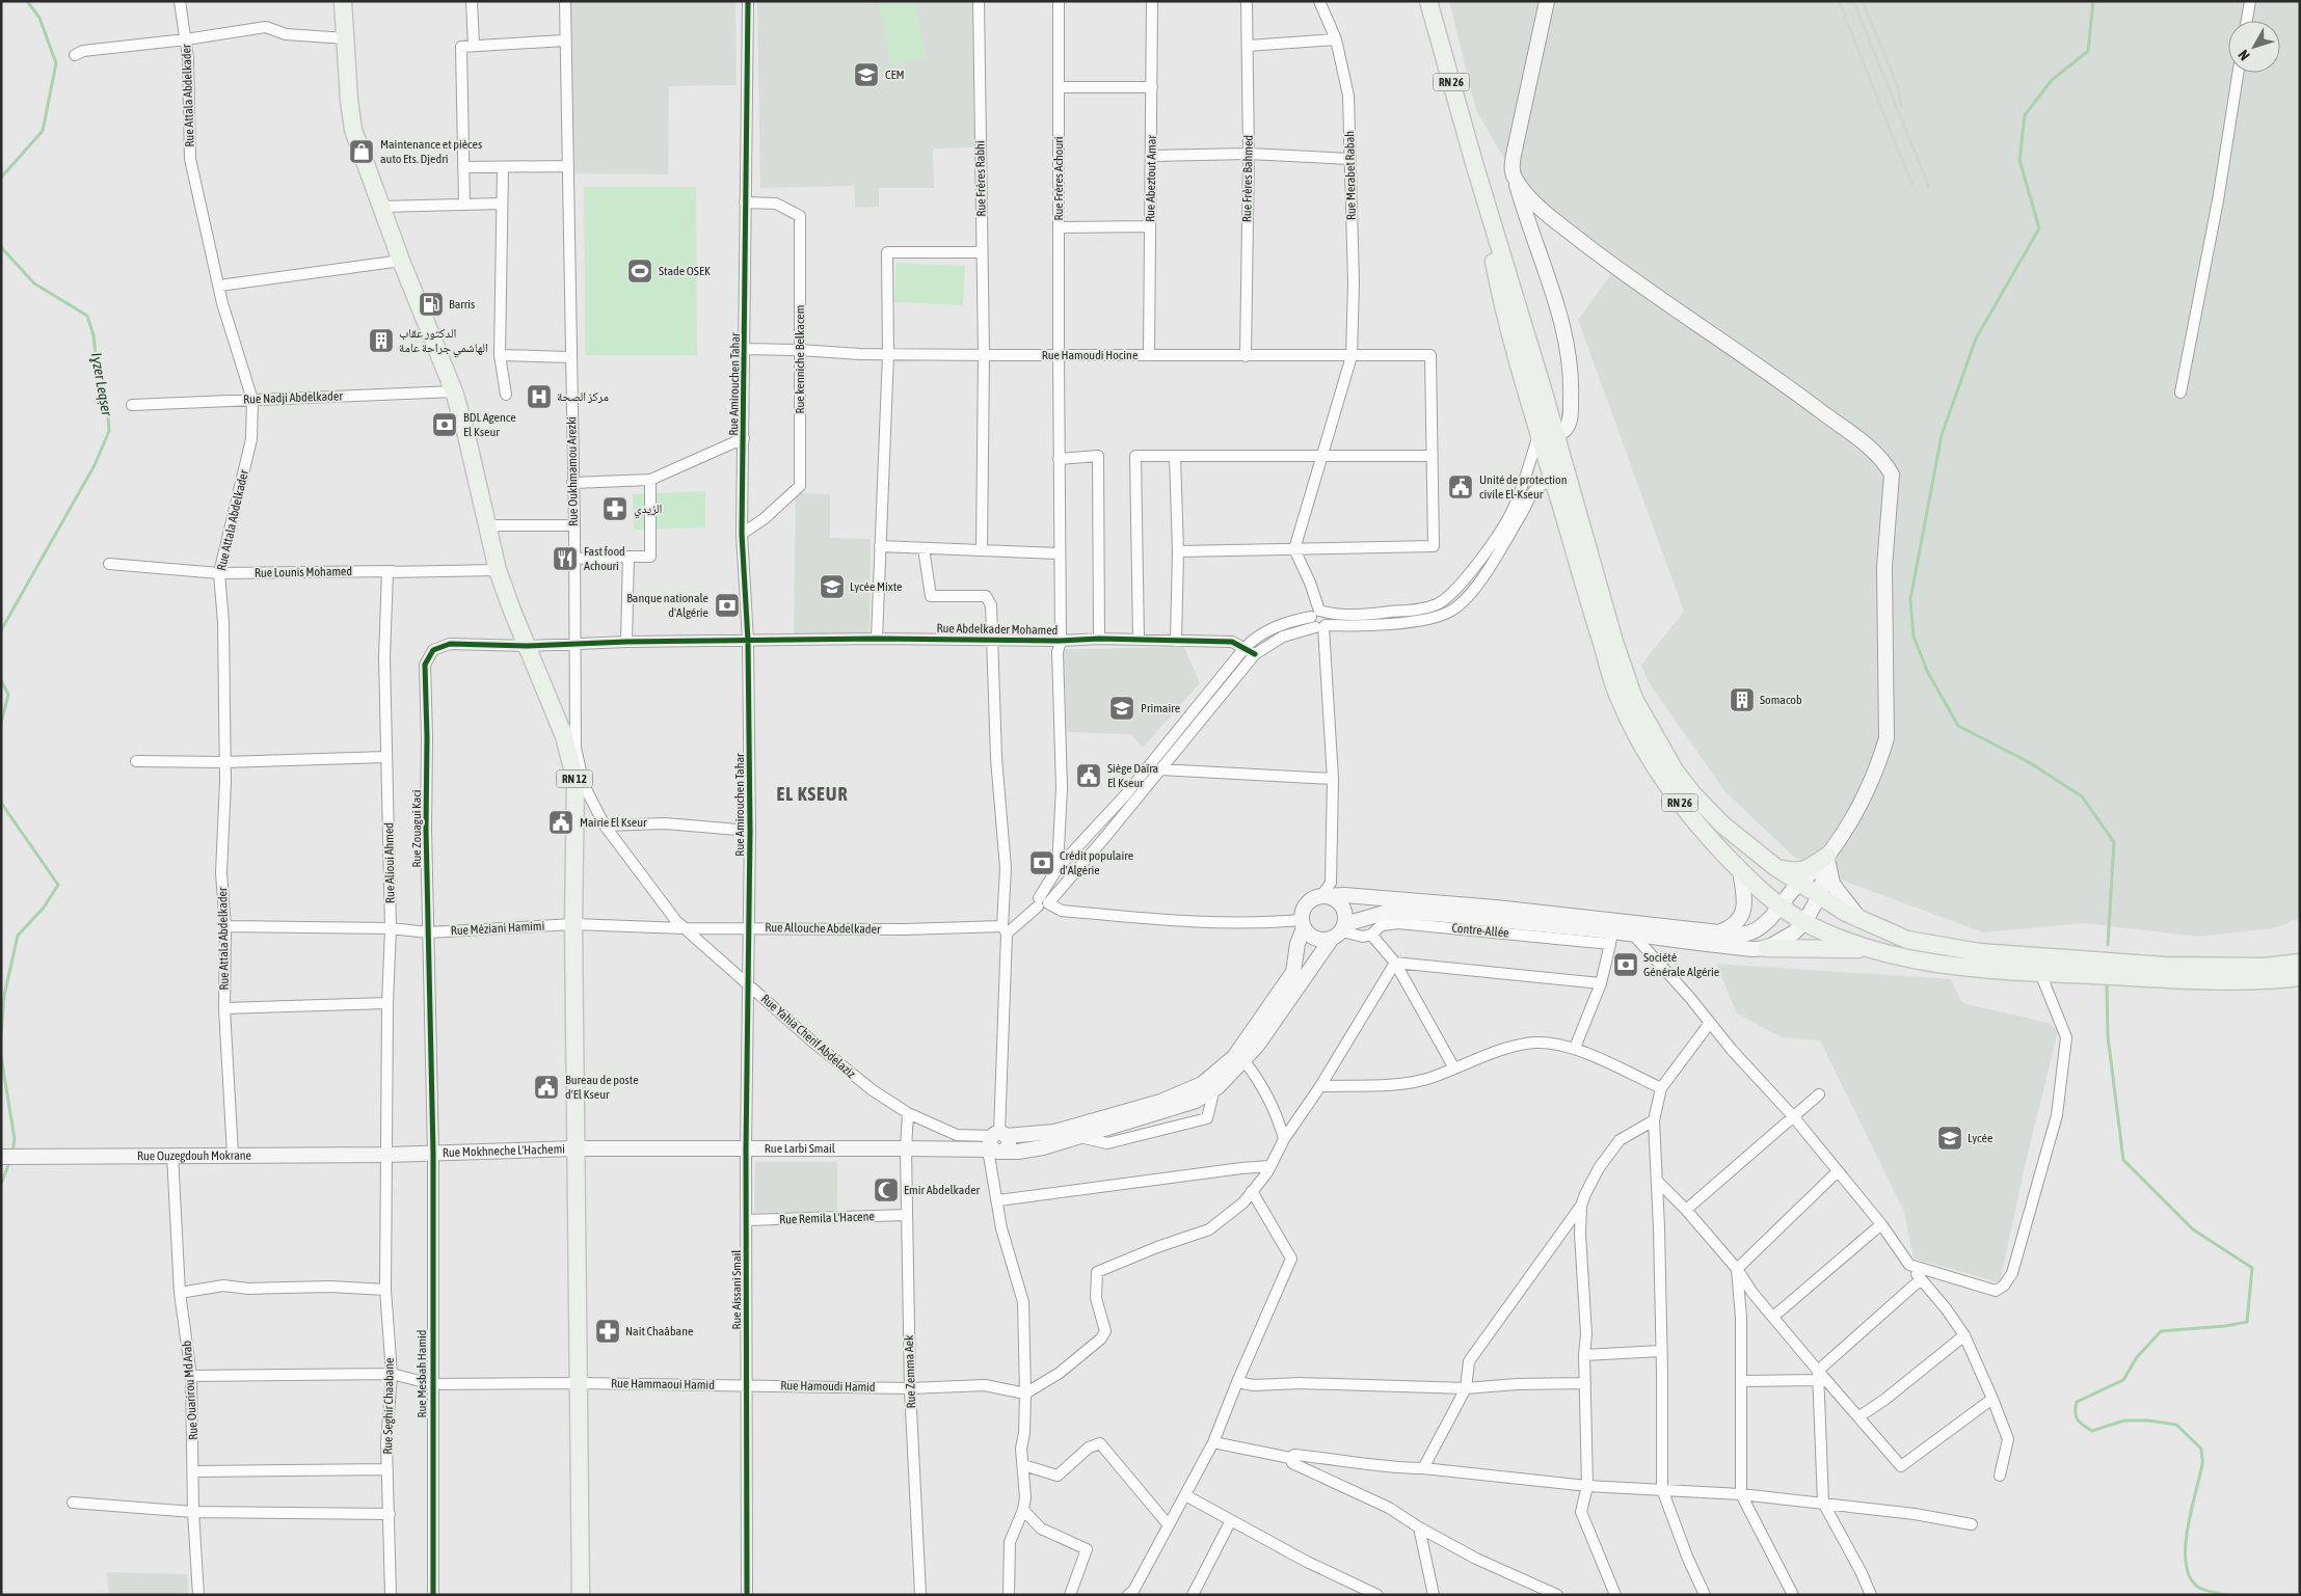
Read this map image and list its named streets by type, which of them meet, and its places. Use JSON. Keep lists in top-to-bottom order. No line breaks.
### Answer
{"streets":{"main road":["RN 26","RN 12","Rue Larbi Smail","Rue Mokhneche L'Hachemi","Rue Ouzegdouh Mokrane"],"street":["Rue Attala Abdelkader","Rue Merabet Rabah","Rue Frères Rabhi","Rue Frères Achouri","Rue Abeztout Amar","Rue Frères Bahmed","Rue Hamoudi Hocine","Rue kenniche Belkacem","Rue Amirouchen Tahar","Rue Nadji Abdelkader","Rue Oukhmamou Arezki","Rue Lounis Mohamed","Rue Abdelkader Mohamed","Rue Zouagui Kaci","Rue Alioui Ahmed","Rue Méziani Hamimi","Rue Allouche Abdelkader","Contre-Allée","Rue Yahia Cherif Abdelaziz","Rue Remila L'Hacene","Rue Aissani Smail","Rue Zemma Aek","Rue Mesbah Hamid","Rue Hammaoui Hamid","Rue Hamoudi Hamid","Rue Ouarirou Md Arab","Rue Seghir Chaabane"]},"crossings":[["Rue Attala Abdelkader","Rue Nadji Abdelkader"],["Rue Attala Abdelkader","Rue Lounis Mohamed"],["Rue Attala Abdelkader","Rue Méziani Hamimi"],["Rue Attala Abdelkader","Rue Ouzegdouh Mokrane"],["Rue Merabet Rabah","Rue Hamoudi Hocine"],["Rue Frères Rabhi","Rue Hamoudi Hocine"],["Rue Frères Achouri","Rue Hamoudi Hocine"],["Rue Frères Achouri","Rue Abdelkader Mohamed"],["Rue Abeztout Amar","Rue Hamoudi Hocine"],["Rue Frères Bahmed","Rue Hamoudi Hocine"],["Rue Hamoudi Hocine","Rue kenniche Belkacem"],["Rue Hamoudi Hocine","Rue Amirouchen Tahar"],["Rue kenniche Belkacem","Rue Amirouchen Tahar"],["Rue Amirouchen Tahar","Rue Abdelkader Mohamed"],["Rue Amirouchen Tahar","Rue Allouche Abdelkader"],["Rue Amirouchen Tahar","Rue Yahia Cherif Abdelaziz"],["Rue Amirouchen Tahar","Rue Aissani Smail"],["Rue Nadji Abdelkader","RN 12"],["Rue Oukhmamou Arezki","Rue Zouagui Kaci"],["Rue Oukhmamou Arezki","Rue Yahia Cherif Abdelaziz"],["Rue Lounis Mohamed","RN 12"],["Rue Lounis Mohamed","Rue Alioui Ahmed"],["Rue Abdelkader Mohamed","Rue Zouagui Kaci"],["RN 12","Rue Zouagui Kaci"],["RN 12","Rue Alioui Ahmed"],["RN 12","Rue Méziani Hamimi"],["RN 12","Rue Allouche Abdelkader"],["RN 12","Rue Larbi Smail"],["RN 12","Rue Mokhneche L'Hachemi"],["RN 12","Rue Hammaoui Hamid"],["Rue Zouagui Kaci","Rue Méziani Hamimi"],["Rue Zouagui Kaci","Rue Mokhneche L'Hachemi"],["Rue Zouagui Kaci","Rue Mesbah Hamid"],["Rue Alioui Ahmed","Rue Méziani Hamimi"],["Rue Alioui Ahmed","Rue Mokhneche L'Hachemi"],["Rue Alioui Ahmed","Rue Ouzegdouh Mokrane"],["Rue Alioui Ahmed","Rue Seghir Chaabane"],["Rue Méziani Hamimi","Rue Allouche Abdelkader"],["Rue Allouche Abdelkader","Rue Yahia Cherif Abdelaziz"],["Rue Yahia Cherif Abdelaziz","Rue Larbi Smail"],["Rue Yahia Cherif Abdelaziz","Rue Aissani Smail"],["Rue Yahia Cherif Abdelaziz","Rue Zemma Aek"],["Rue Larbi Smail","Rue Mokhneche L'Hachemi"],["Rue Larbi Smail","Rue Aissani Smail"],["Rue Larbi Smail","Rue Zemma Aek"],["Rue Mokhneche L'Hachemi","Rue Ouzegdouh Mokrane"],["Rue Mokhneche L'Hachemi","Rue Mesbah Hamid"],["Rue Mokhneche L'Hachemi","Rue Seghir Chaabane"],["Rue Ouzegdouh Mokrane","Rue Ouarirou Md Arab"],["Rue Ouzegdouh Mokrane","Rue Seghir Chaabane"],["Rue Remila L'Hacene","Rue Aissani Smail"],["Rue Remila L'Hacene","Rue Zemma Aek"],["Rue Aissani Smail","Rue Hammaoui Hamid"],["Rue Aissani Smail","Rue Hamoudi Hamid"],["Rue Zemma Aek","Rue Hamoudi Hamid"],["Rue Mesbah Hamid","Rue Hammaoui Hamid"],["Rue Hammaoui Hamid","Rue Hamoudi Hamid"],["Rue Hammaoui Hamid","Rue Ouarirou Md Arab"],["Rue Hammaoui Hamid","Rue Seghir Chaabane"]],"districts":["EL KSEUR"],"water":["Iɣzer Leqṣer"],"places":{"school or university":["CEM","Lycée Mixte","Primaire","Lycée"],"shop":["Maintenance et pièces auto Ets. Djedri"],"sports":["Stade OSEK"],"fuel station":["Barris"],"building":["الدكتور عقاب الهاشمي جراحة عامة","Somacob"],"hospital":["مركز الصحة"],"bank":["BDL Agence El Kseur","Banque nationale d'Algérie","Crédit populaire d'Algérie","Société Générale Algérie"],"public building":["Unité de protection civile El-Kseur","Siège Daïra El Kseur","Mairie El Kseur","Bureau de poste d'El Kseur"],"pharmacy":["الزيدي","Nait Chaâbane"],"restaurant":["Fast food Achouri"],"mosque":["Emir Abdelkader"]},"north":"bottom left"}
